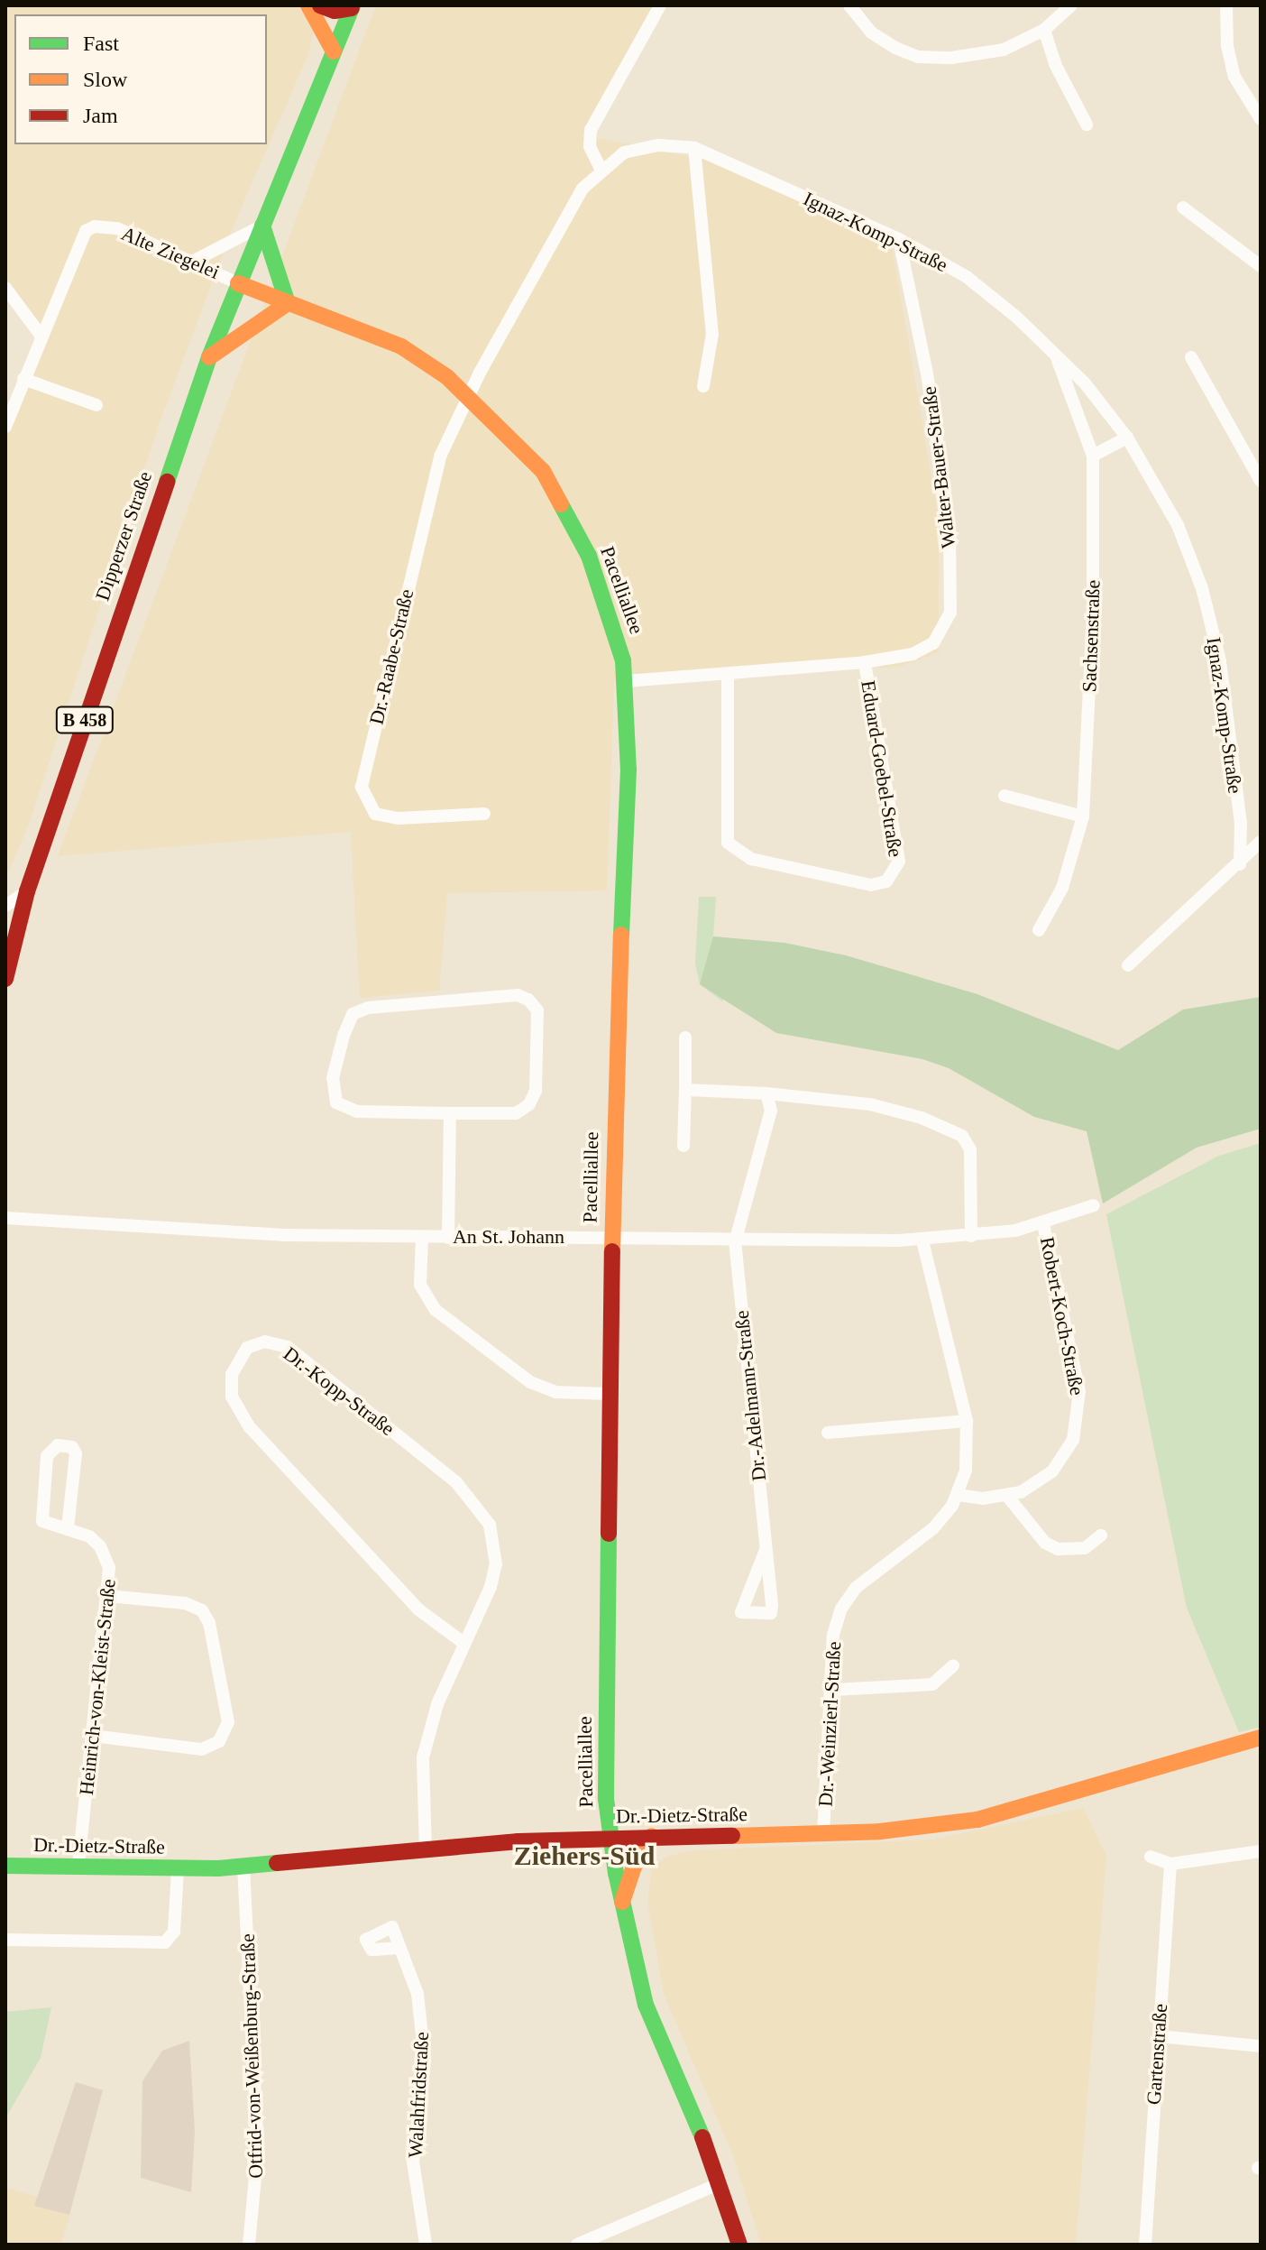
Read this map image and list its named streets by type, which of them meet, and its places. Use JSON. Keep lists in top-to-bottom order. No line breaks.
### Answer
{"streets":{"main road":["Dipperzer Straße","Pacelliallee","B 458","Dr.-Dietz-Straße"],"street":["Ignaz-Komp-Straße","Alte Ziegelei","Walter-Bauer-Straße","Sachsenstraße","Dr.-Raabe-Straße","Eduard-Goebel-Straße","An St. Johann","Robert-Koch-Straße","Dr.-Kopp-Straße","Dr.-Adelmann-Straße","Heinrich-von-Kleist-Straße","Dr.-Weinzierl-Straße","Gartenstraße","Otfrid-von-Weißenburg-Straße","Walahfridstraße"]},"crossings":[["Ignaz-Komp-Straße","Walter-Bauer-Straße"],["Ignaz-Komp-Straße","Pacelliallee"],["Ignaz-Komp-Straße","Sachsenstraße"],["Ignaz-Komp-Straße","Dr.-Raabe-Straße"],["Alte Ziegelei","Dipperzer Straße"],["Alte Ziegelei","Pacelliallee"],["Walter-Bauer-Straße","Pacelliallee"],["Walter-Bauer-Straße","Eduard-Goebel-Straße"],["Dipperzer Straße","Pacelliallee"],["Dipperzer Straße","B 458"],["Pacelliallee","Dr.-Raabe-Straße"],["Pacelliallee","An St. Johann"],["Pacelliallee","Dr.-Dietz-Straße"],["An St. Johann","Robert-Koch-Straße"],["An St. Johann","Dr.-Adelmann-Straße"],["An St. Johann","Dr.-Weinzierl-Straße"],["Robert-Koch-Straße","Dr.-Weinzierl-Straße"],["Dr.-Kopp-Straße","Dr.-Dietz-Straße"],["Heinrich-von-Kleist-Straße","Dr.-Dietz-Straße"],["Dr.-Weinzierl-Straße","Dr.-Dietz-Straße"],["Dr.-Dietz-Straße","Otfrid-von-Weißenburg-Straße"]],"districts":["Ziehers-Süd"],"legend":["Fast","Slow","Jam"]}
